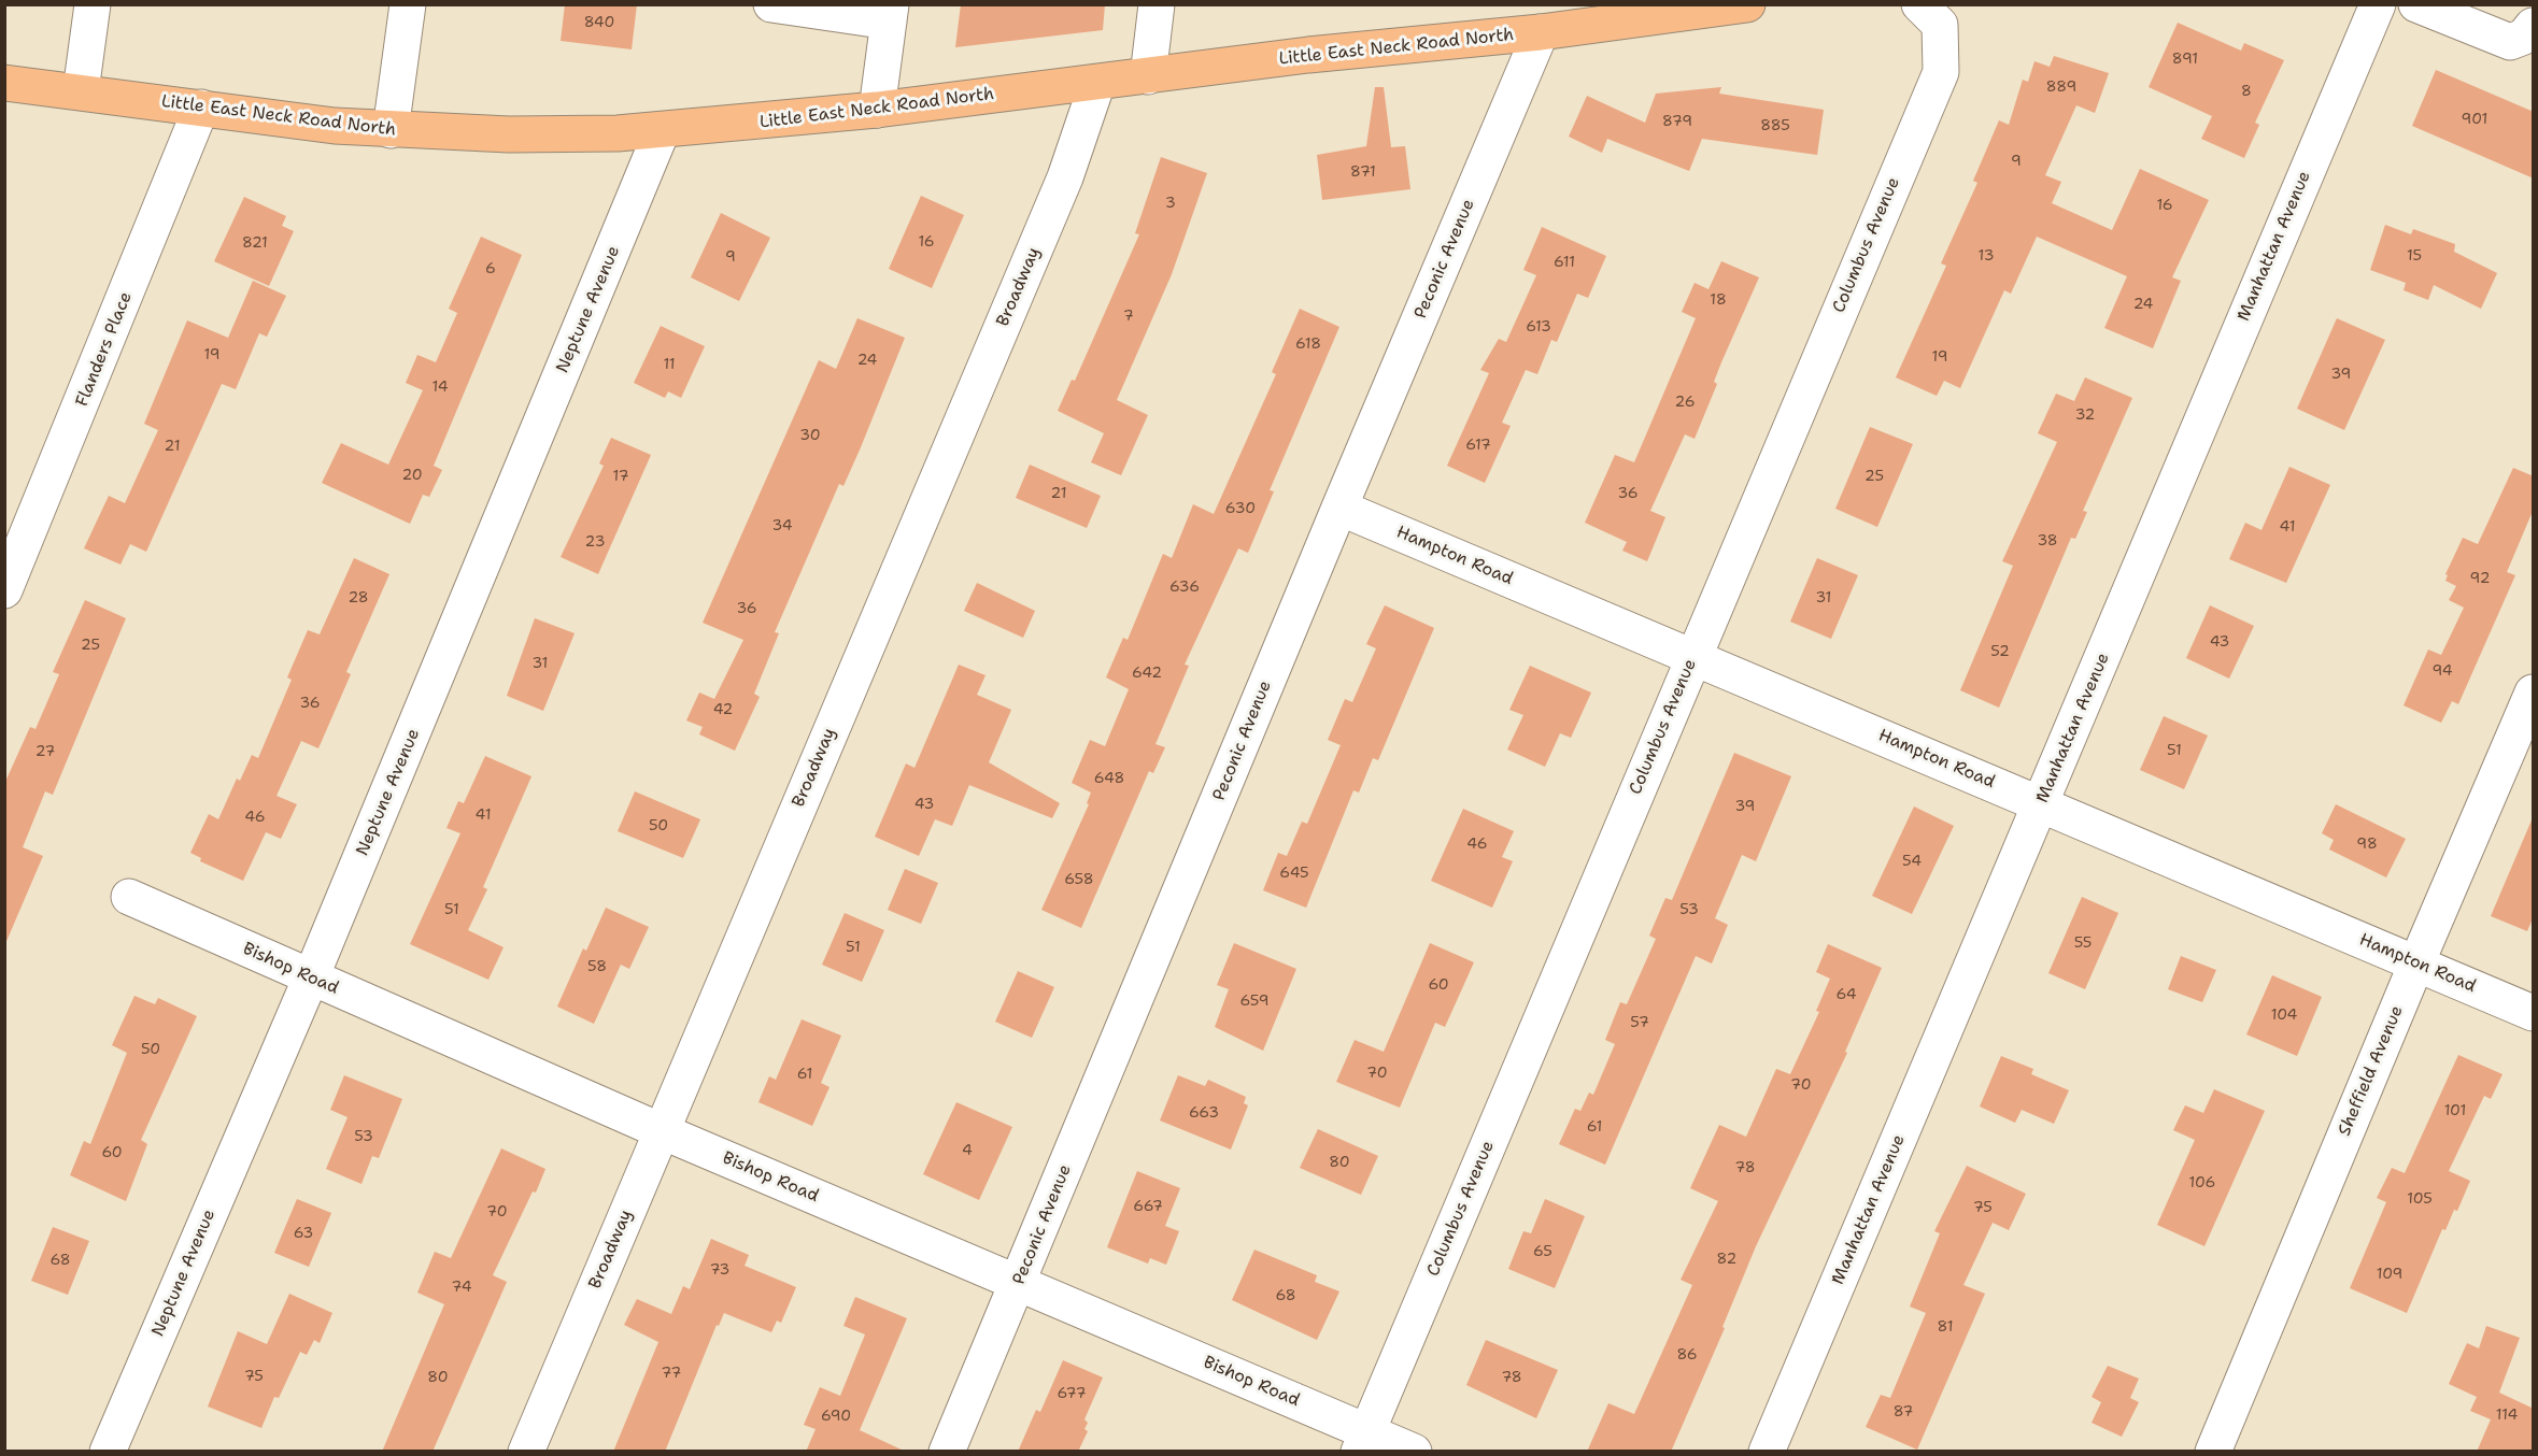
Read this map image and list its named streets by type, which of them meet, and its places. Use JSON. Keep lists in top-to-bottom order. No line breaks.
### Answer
{"streets":{"main road":["Little East Neck Road North"],"street":["Columbus Avenue","Manhattan Avenue","Peconic Avenue","Broadway","Neptune Avenue","Flanders Place","Hampton Road","Bishop Road","Sheffield Avenue"]},"crossings":[["Little East Neck Road North","Peconic Avenue"],["Little East Neck Road North","Broadway"],["Little East Neck Road North","Neptune Avenue"],["Little East Neck Road North","Flanders Place"],["Columbus Avenue","Hampton Road"],["Columbus Avenue","Bishop Road"],["Manhattan Avenue","Hampton Road"],["Peconic Avenue","Hampton Road"],["Peconic Avenue","Bishop Road"],["Broadway","Bishop Road"],["Neptune Avenue","Bishop Road"],["Hampton Road","Sheffield Avenue"]],"house_numbers":["840","891","889","8","901","879","885","9","871","3","16","16","821","13","15","9","611","6","18","24","7","613","618","19","19","24","11","39","14","26","32","30","617","21","20","17","25","21","36","630","34","41","38","23","92","636","28","31","36","43","25","52","31","94","642","36","42","51","27","648","43","39","41","46","50","46","98","54","645","658","51","53","55","51","58","60","64","659","104","57","50","70","61","70","101","663","61","53","4","60","80","78","106","105","667","75","70","63","65","82","68","73","109","74","68","81","86","77","75","80","78","677","87","114","690"]}
